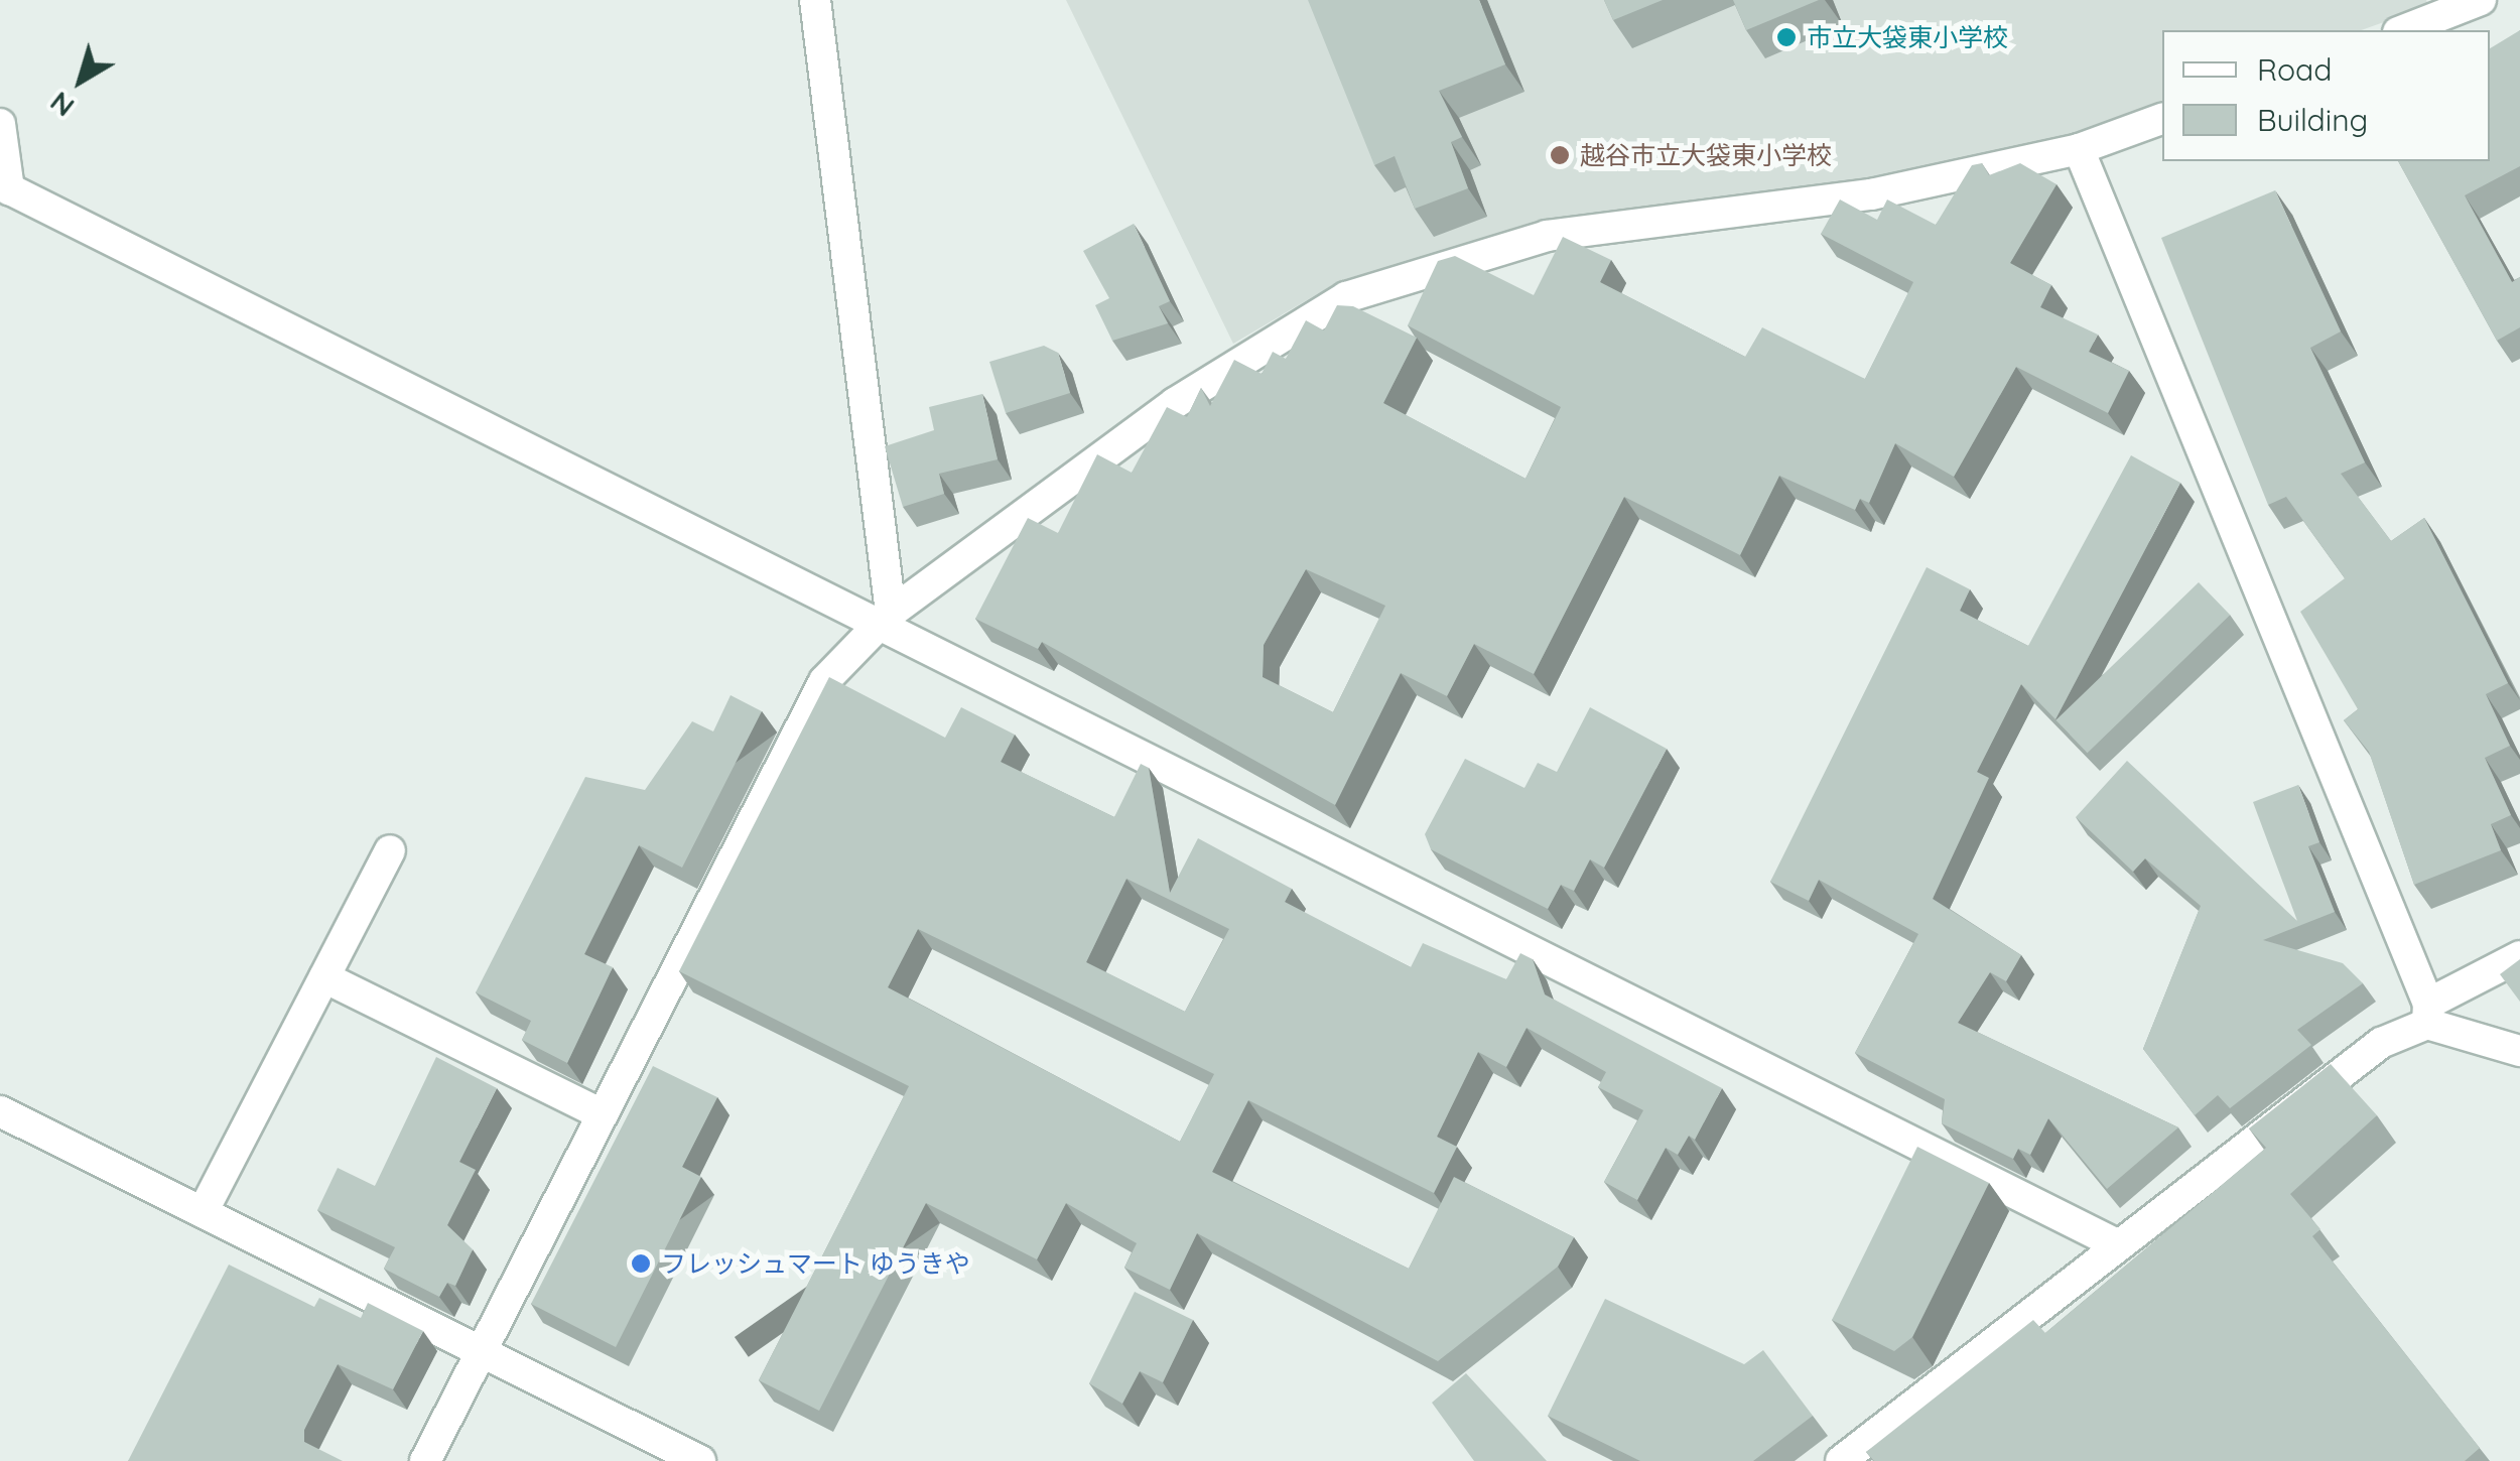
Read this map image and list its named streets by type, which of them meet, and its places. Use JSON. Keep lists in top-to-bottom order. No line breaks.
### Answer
{"places":["市立大袋東小学校","越谷市立大袋東小学校","フレッシュマート ゆうきや"],"legend":["Road","Building"],"north":"bottom left"}
